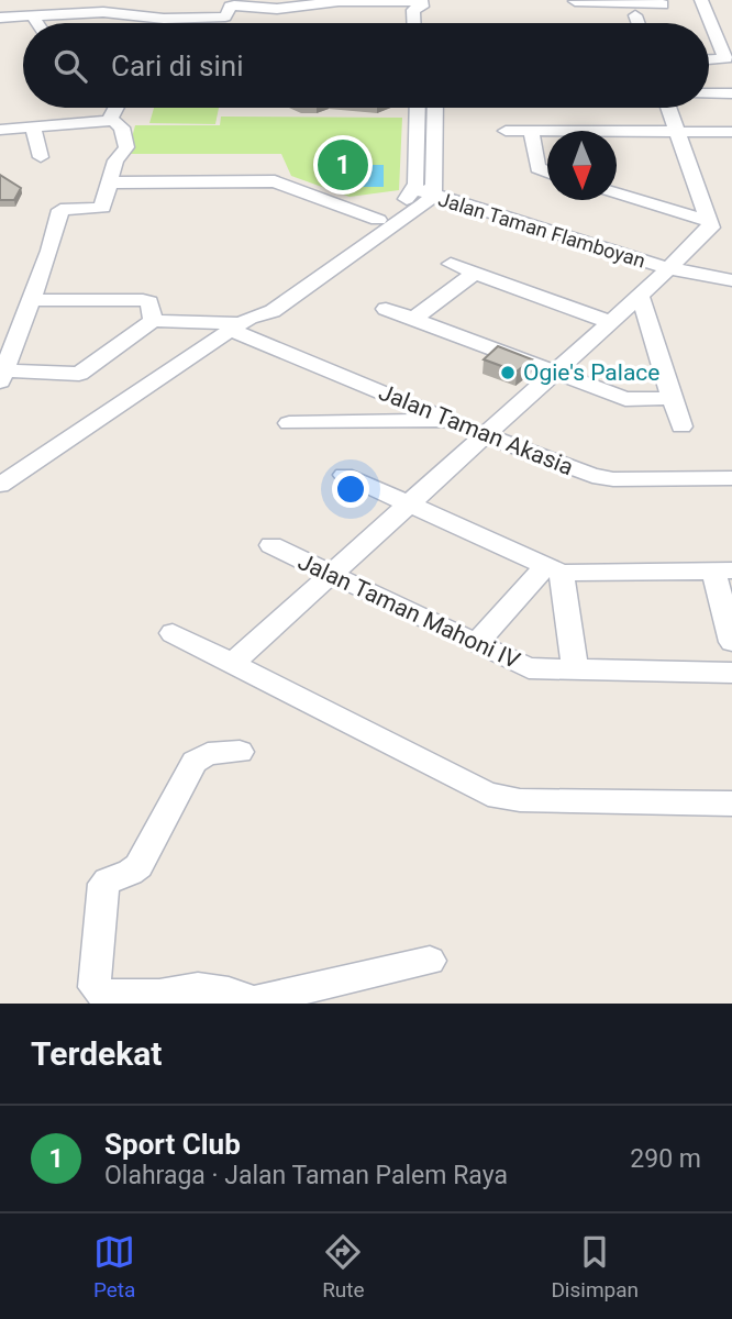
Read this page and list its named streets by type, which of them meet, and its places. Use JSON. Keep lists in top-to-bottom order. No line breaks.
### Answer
{"streets":{"street":["Jalan Taman Flamboyan","Jalan Taman Akasia","Jalan Taman Mahoni IV"]},"places":["Ogie's Palace"],"north":"bottom","page":{"search":"Cari di sini","pins":"1","heading":"Terdekat","list":[{"mark":"1","name":"Sport Club","note":"Olahraga · Jalan Taman Palem Raya","value":"290 m"}],"nav":["Peta","Rute","Disimpan"]}}
